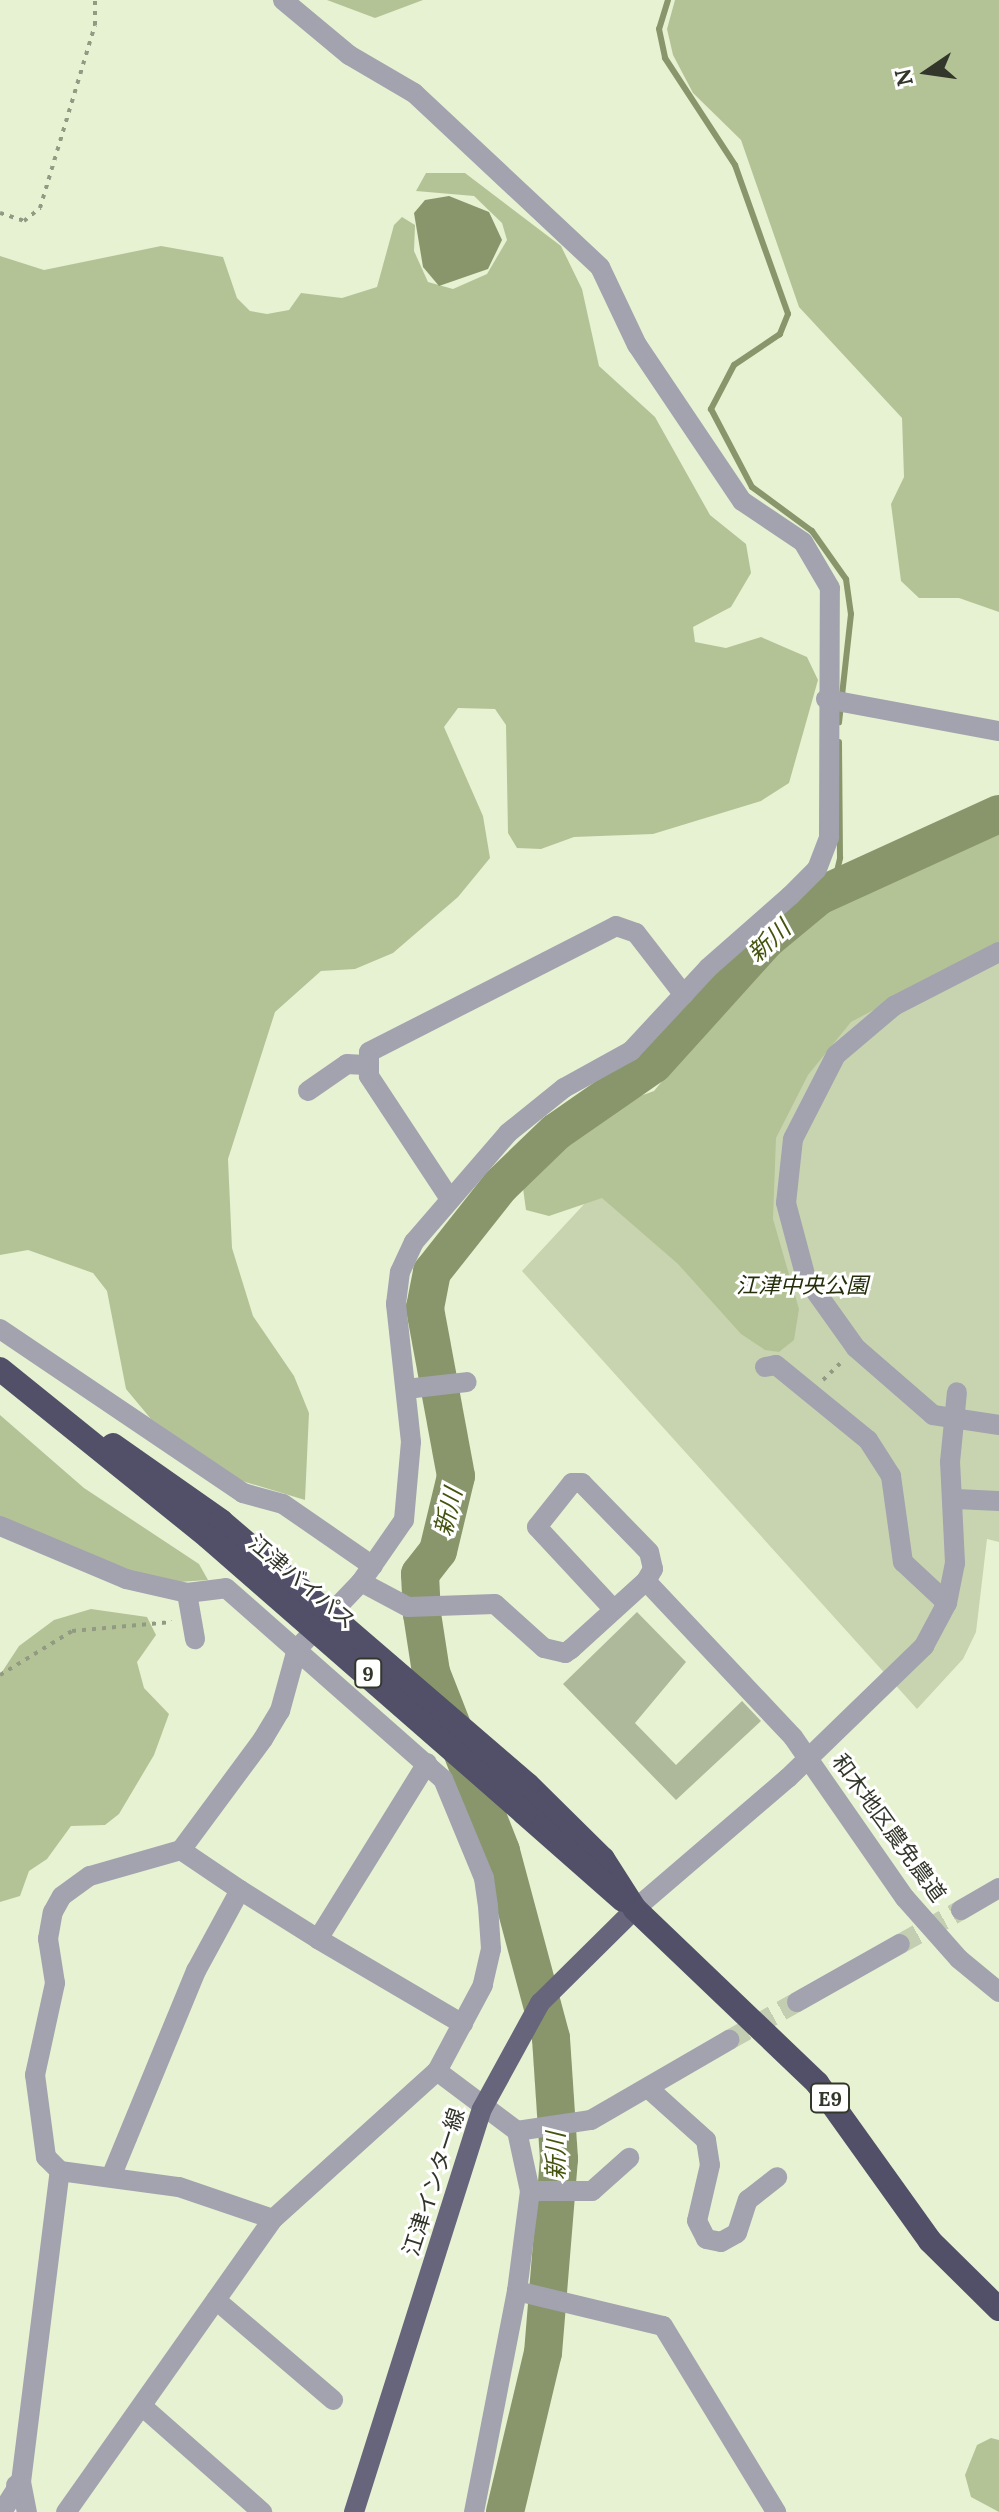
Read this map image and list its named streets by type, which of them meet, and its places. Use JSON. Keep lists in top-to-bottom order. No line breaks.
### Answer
{"streets":{"highway":["江津バイパス","9","E9"],"main road":["江津インター線"],"street":["和木地区農免農道"]},"crossings":[["江津バイパス","E9"],["江津バイパス","江津インター線"],["E9","江津インター線"]],"water":["新川"],"parks":["江津中央公園"],"north":"left"}
